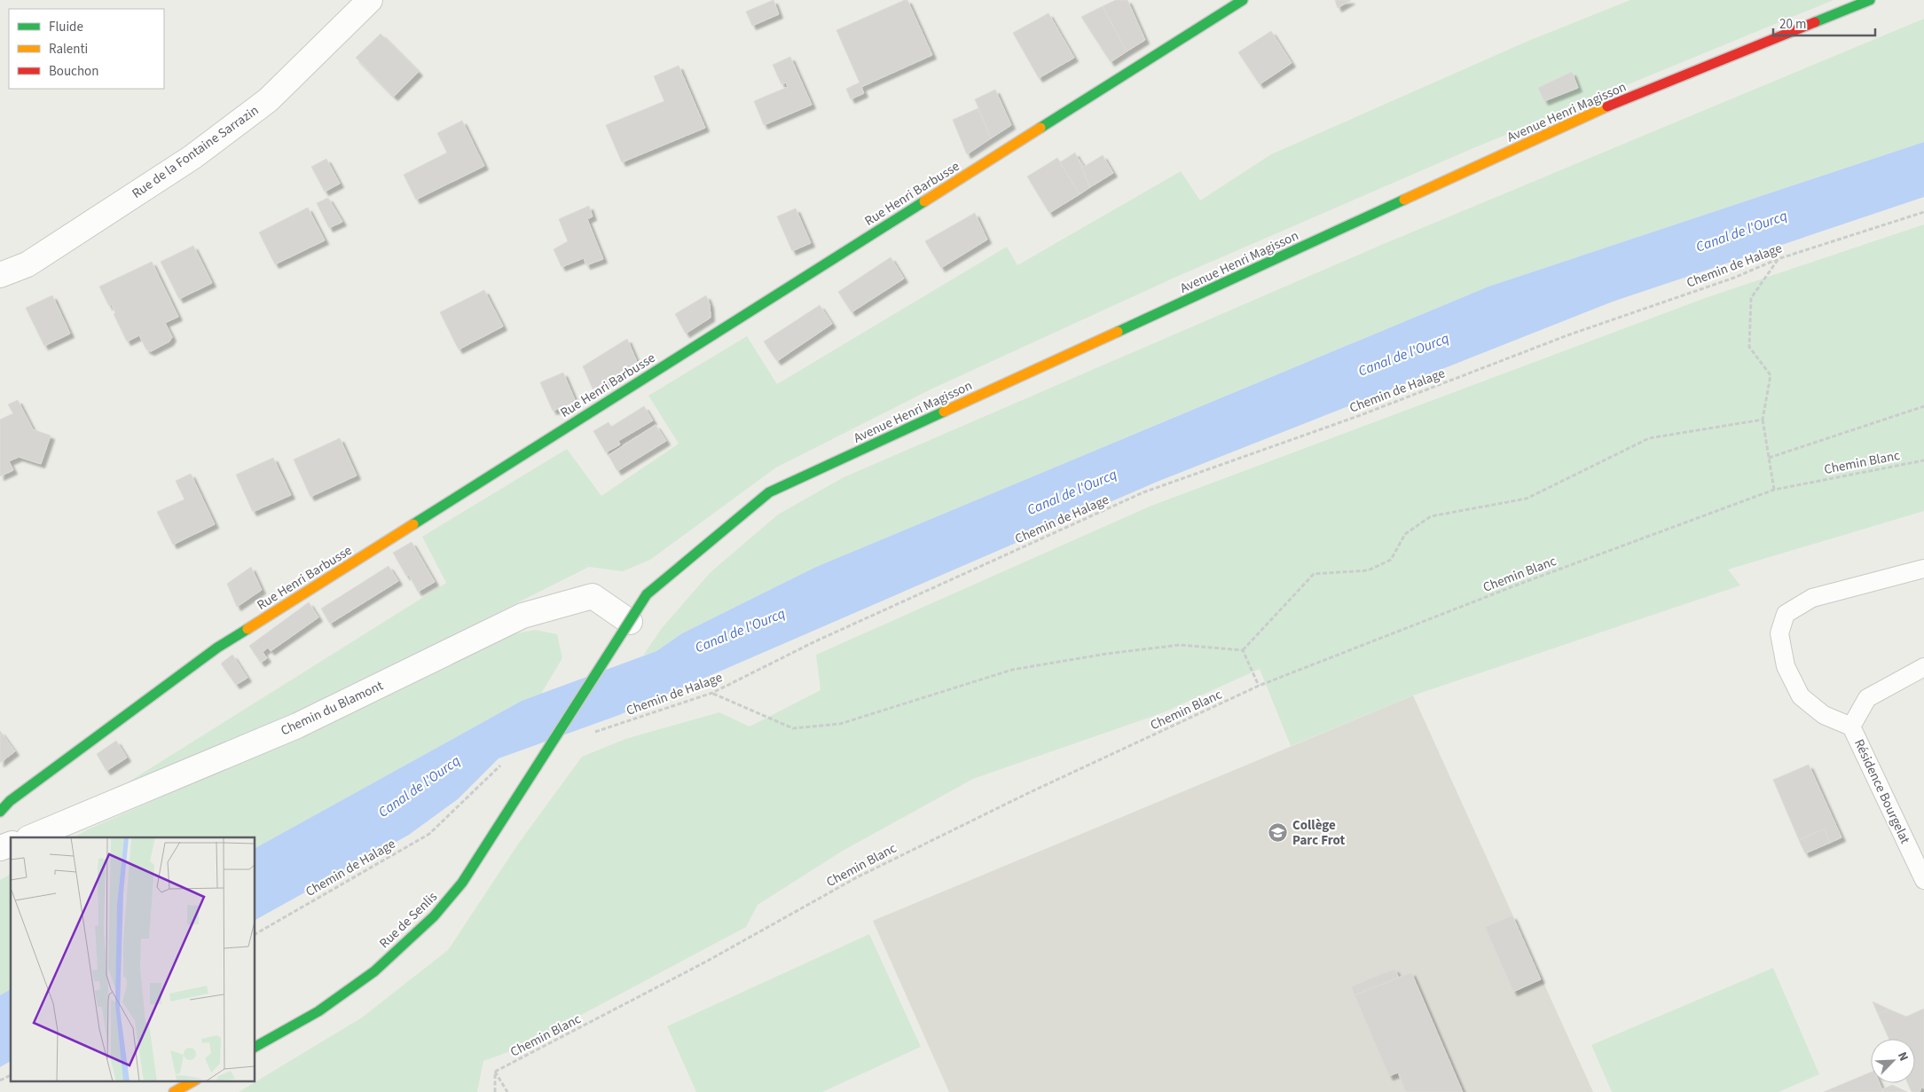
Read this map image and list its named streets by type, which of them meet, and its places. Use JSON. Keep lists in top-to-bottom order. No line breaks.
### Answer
{"streets":{"main road":["Avenue Henri Magisson","Rue Henri Barbusse","Rue de Senlis"],"street":["Rue de la Fontaine Sarrazin","Chemin du Blamont"],"lane":["Résidence Bourgelat"],"path":["Chemin de Halage","Chemin Blanc"]},"crossings":[["Avenue Henri Magisson","Chemin du Blamont"],["Avenue Henri Magisson","Rue de Senlis"],["Chemin du Blamont","Rue de Senlis"]],"water":["Canal de l'Ourcq"],"places":{"school or university":["Collège Parc Frot"]},"legend":["Fluide","Ralenti","Bouchon"],"scale_bar":"20 m","north":"top right"}
